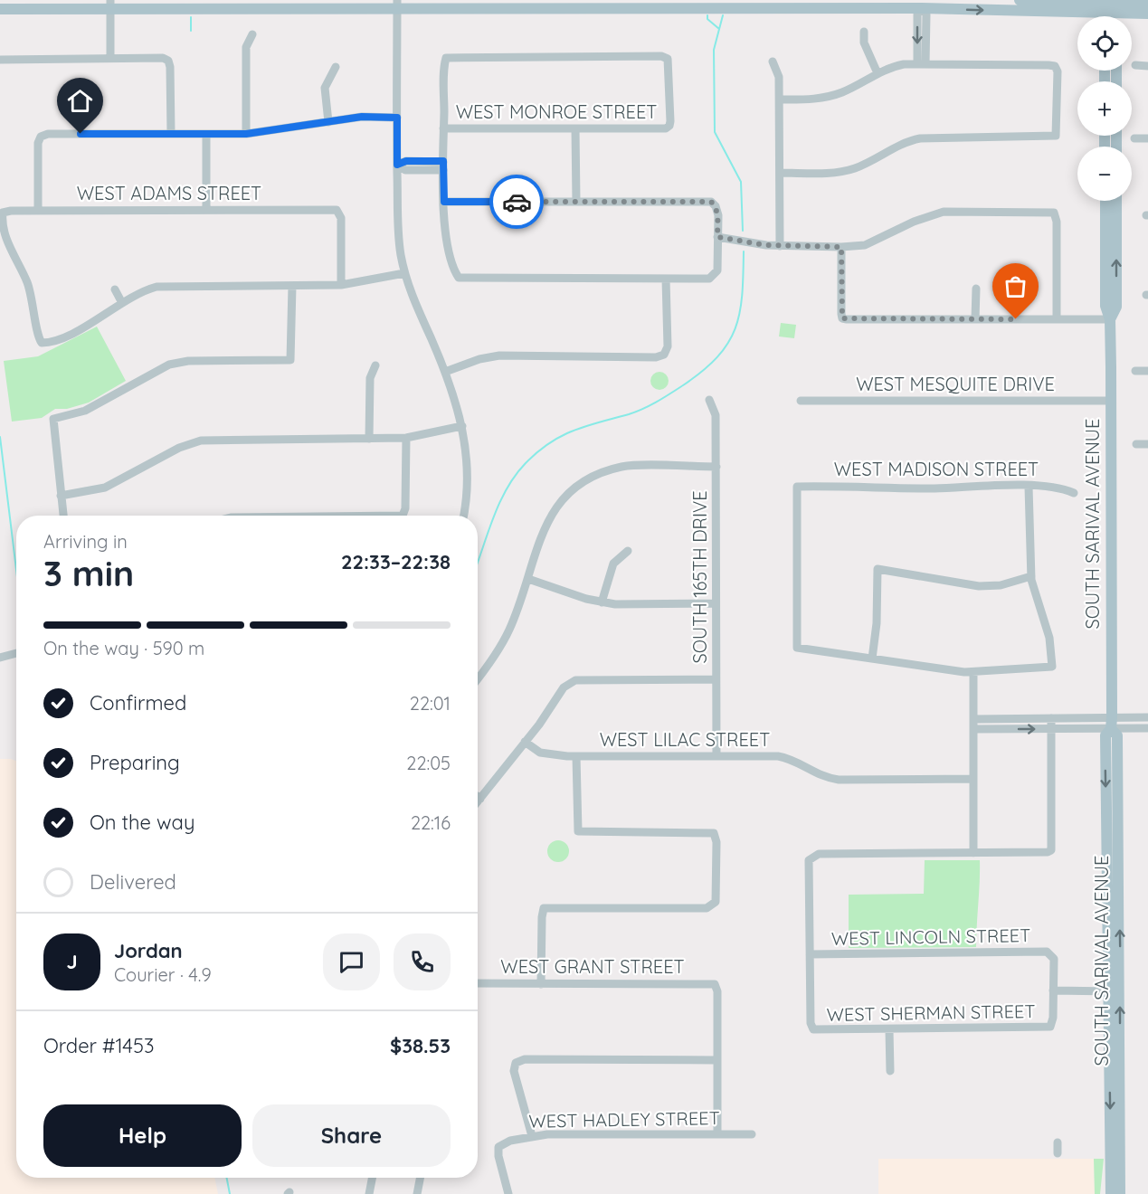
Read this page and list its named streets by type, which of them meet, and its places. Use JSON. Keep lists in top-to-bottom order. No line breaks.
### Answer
{"streets":{"main road":["SOUTH SARIVAL AVENUE"],"street":["WEST MONROE STREET","WEST ADAMS STREET","WEST MESQUITE DRIVE","WEST MADISON STREET","SOUTH 165TH DRIVE","WEST LILAC STREET","WEST LINCOLN STREET","WEST GRANT STREET","WEST SHERMAN STREET","WEST HADLEY STREET"]},"crossings":[["WEST MESQUITE DRIVE","SOUTH SARIVAL AVENUE"],["SOUTH 165TH DRIVE","WEST LILAC STREET"],["WEST LINCOLN STREET","WEST SHERMAN STREET"]],"page":{"map_buttons":["+","−"],"heading":["3 min","Arriving in","22:33–22:38"],"panel":["Jordan","Courier · 4.9","Order #1453","$38.53"],"bar":"On the way · 590 m","list":[["Confirmed","22:01"],["Preparing","22:05"],["On the way","22:16"],"Delivered"],"round":"J","buttons":["Help","Share"]}}
